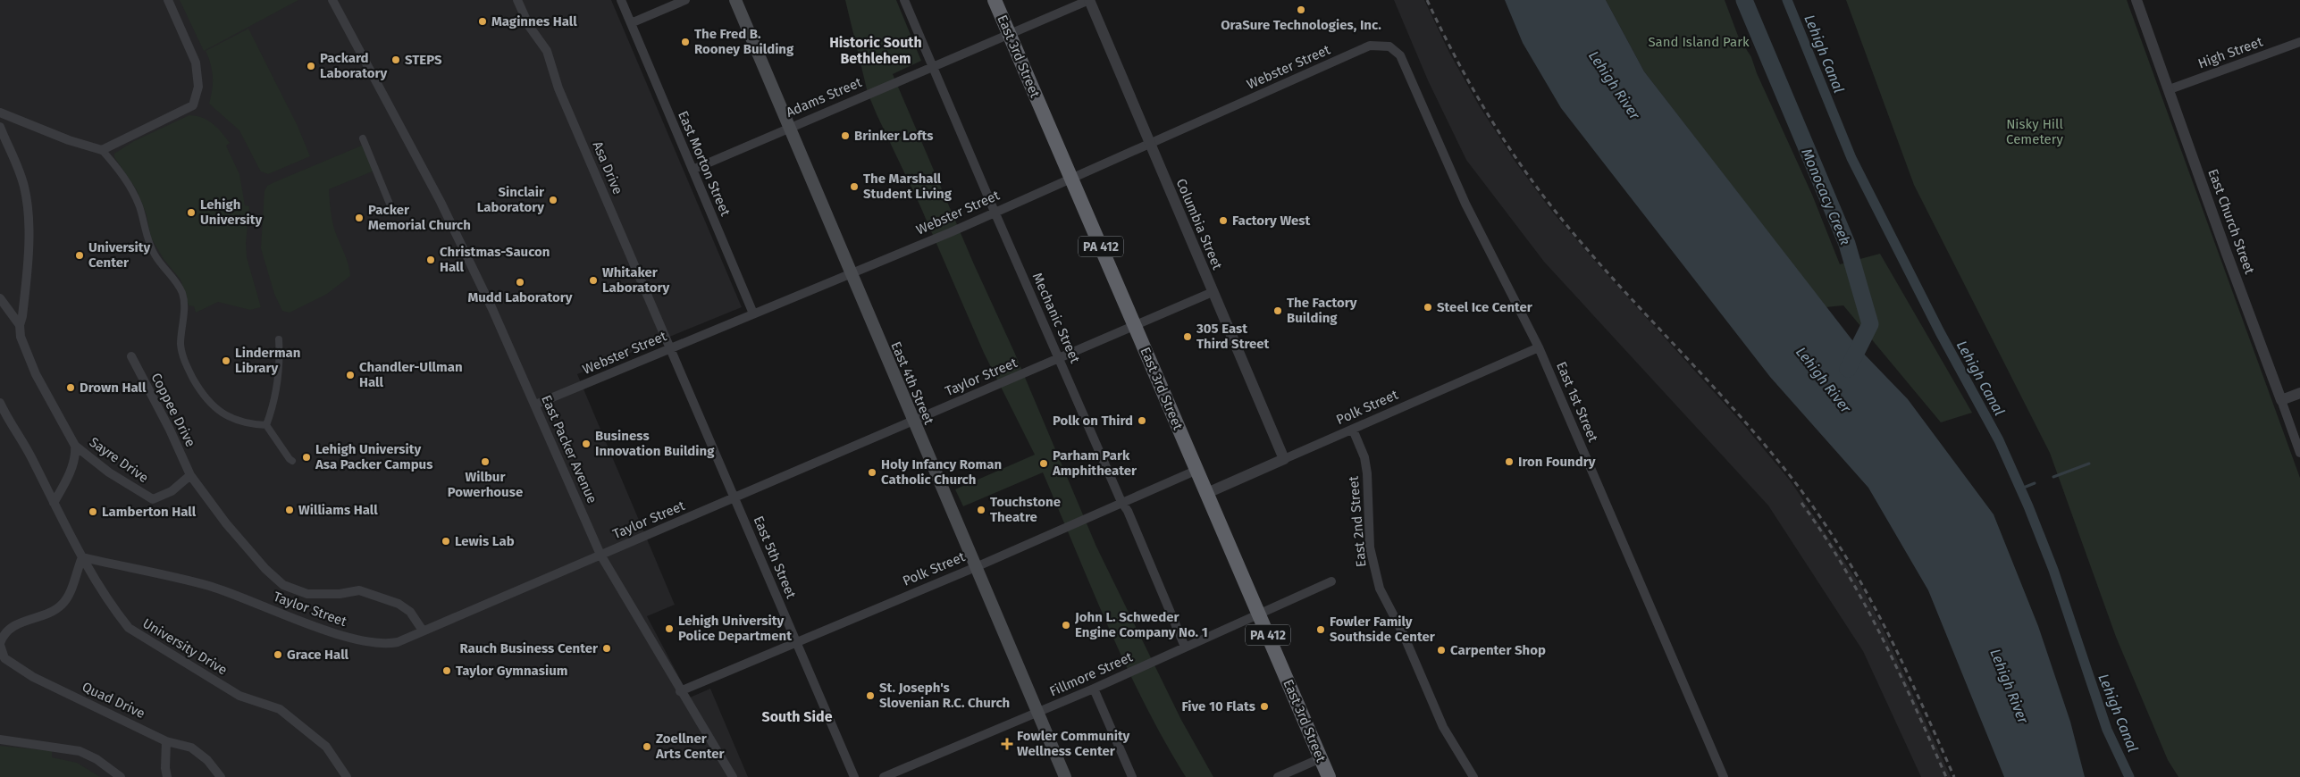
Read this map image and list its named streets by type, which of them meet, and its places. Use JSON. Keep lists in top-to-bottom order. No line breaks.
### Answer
{"streets":{"highway":["East 3rd Street","PA 412"],"main road":["East 4th Street"],"street":["High Street","Webster Street","Adams Street","East Morton Street","Asa Drive","East Church Street","Columbia Street","Mechanic Street","Taylor Street","East 1st Street","Polk Street","Coppee Drive","East Packer Avenue","Sayre Drive","East 2nd Street","East 5th Street","University Drive","Fillmore Street","Quad Drive"]},"crossings":[["High Street","East Church Street"],["East 3rd Street","Webster Street"],["East 3rd Street","Adams Street"],["East 3rd Street","Taylor Street"],["East 3rd Street","Polk Street"],["East 3rd Street","Fillmore Street"],["Webster Street","East Morton Street"],["Webster Street","Asa Drive"],["Webster Street","Columbia Street"],["Webster Street","Mechanic Street"],["Webster Street","East 4th Street"],["Webster Street","East 1st Street"],["Webster Street","East Packer Avenue"],["Webster Street","East 5th Street"],["Adams Street","East Morton Street"],["Adams Street","Columbia Street"],["Adams Street","Mechanic Street"],["Adams Street","East 4th Street"],["Asa Drive","East 5th Street"],["Columbia Street","Taylor Street"],["Columbia Street","Polk Street"],["Mechanic Street","Taylor Street"],["Mechanic Street","Polk Street"],["Mechanic Street","Fillmore Street"],["Taylor Street","East 4th Street"],["Taylor Street","East Packer Avenue"],["Taylor Street","East 5th Street"],["Taylor Street","University Drive"],["Taylor Street","Quad Drive"],["East 4th Street","Polk Street"],["East 4th Street","Fillmore Street"],["East 1st Street","Polk Street"],["Polk Street","East Packer Avenue"],["Polk Street","East 2nd Street"],["Polk Street","East 5th Street"],["Coppee Drive","Sayre Drive"],["University Drive","Quad Drive"]],"districts":["Historic South Bethlehem","South Side"],"water":["Lehigh Canal","Lehigh River","Monocacy Creek"],"parks":["Sand Island Park","Nisky Hill Cemetery"],"places":{"other":["OraSure Technologies, Inc.","Maginnes Hall","The Fred B. Rooney Building","STEPS","Packard Laboratory","Brinker Lofts","The Marshall Student Living","Sinclair Laboratory","Lehigh University","Packer Memorial Church","Factory West","University Center","Christmas-Saucon Hall","Whitaker Laboratory","Mudd Laboratory","Steel Ice Center","The Factory Building","305 East Third Street","Linderman Library","Chandler-Ullman Hall","Drown Hall","Polk on Third","Business Innovation Building","Lehigh University Asa Packer Campus","Wilbur Powerhouse","Iron Foundry","Parham Park Amphitheater","Holy Infancy Roman Catholic Church","Williams Hall","Touchstone Theatre","Lamberton Hall","Lewis Lab","John L. Schweder Engine Company No. 1","Lehigh University Police Department","Fowler Family Southside Center","Rauch Business Center","Carpenter Shop","Grace Hall","Taylor Gymnasium","St. Joseph's Slovenian R.C. Church","Five 10 Flats","Zoellner Arts Center"],"health":["Fowler Community Wellness Center"]}}
